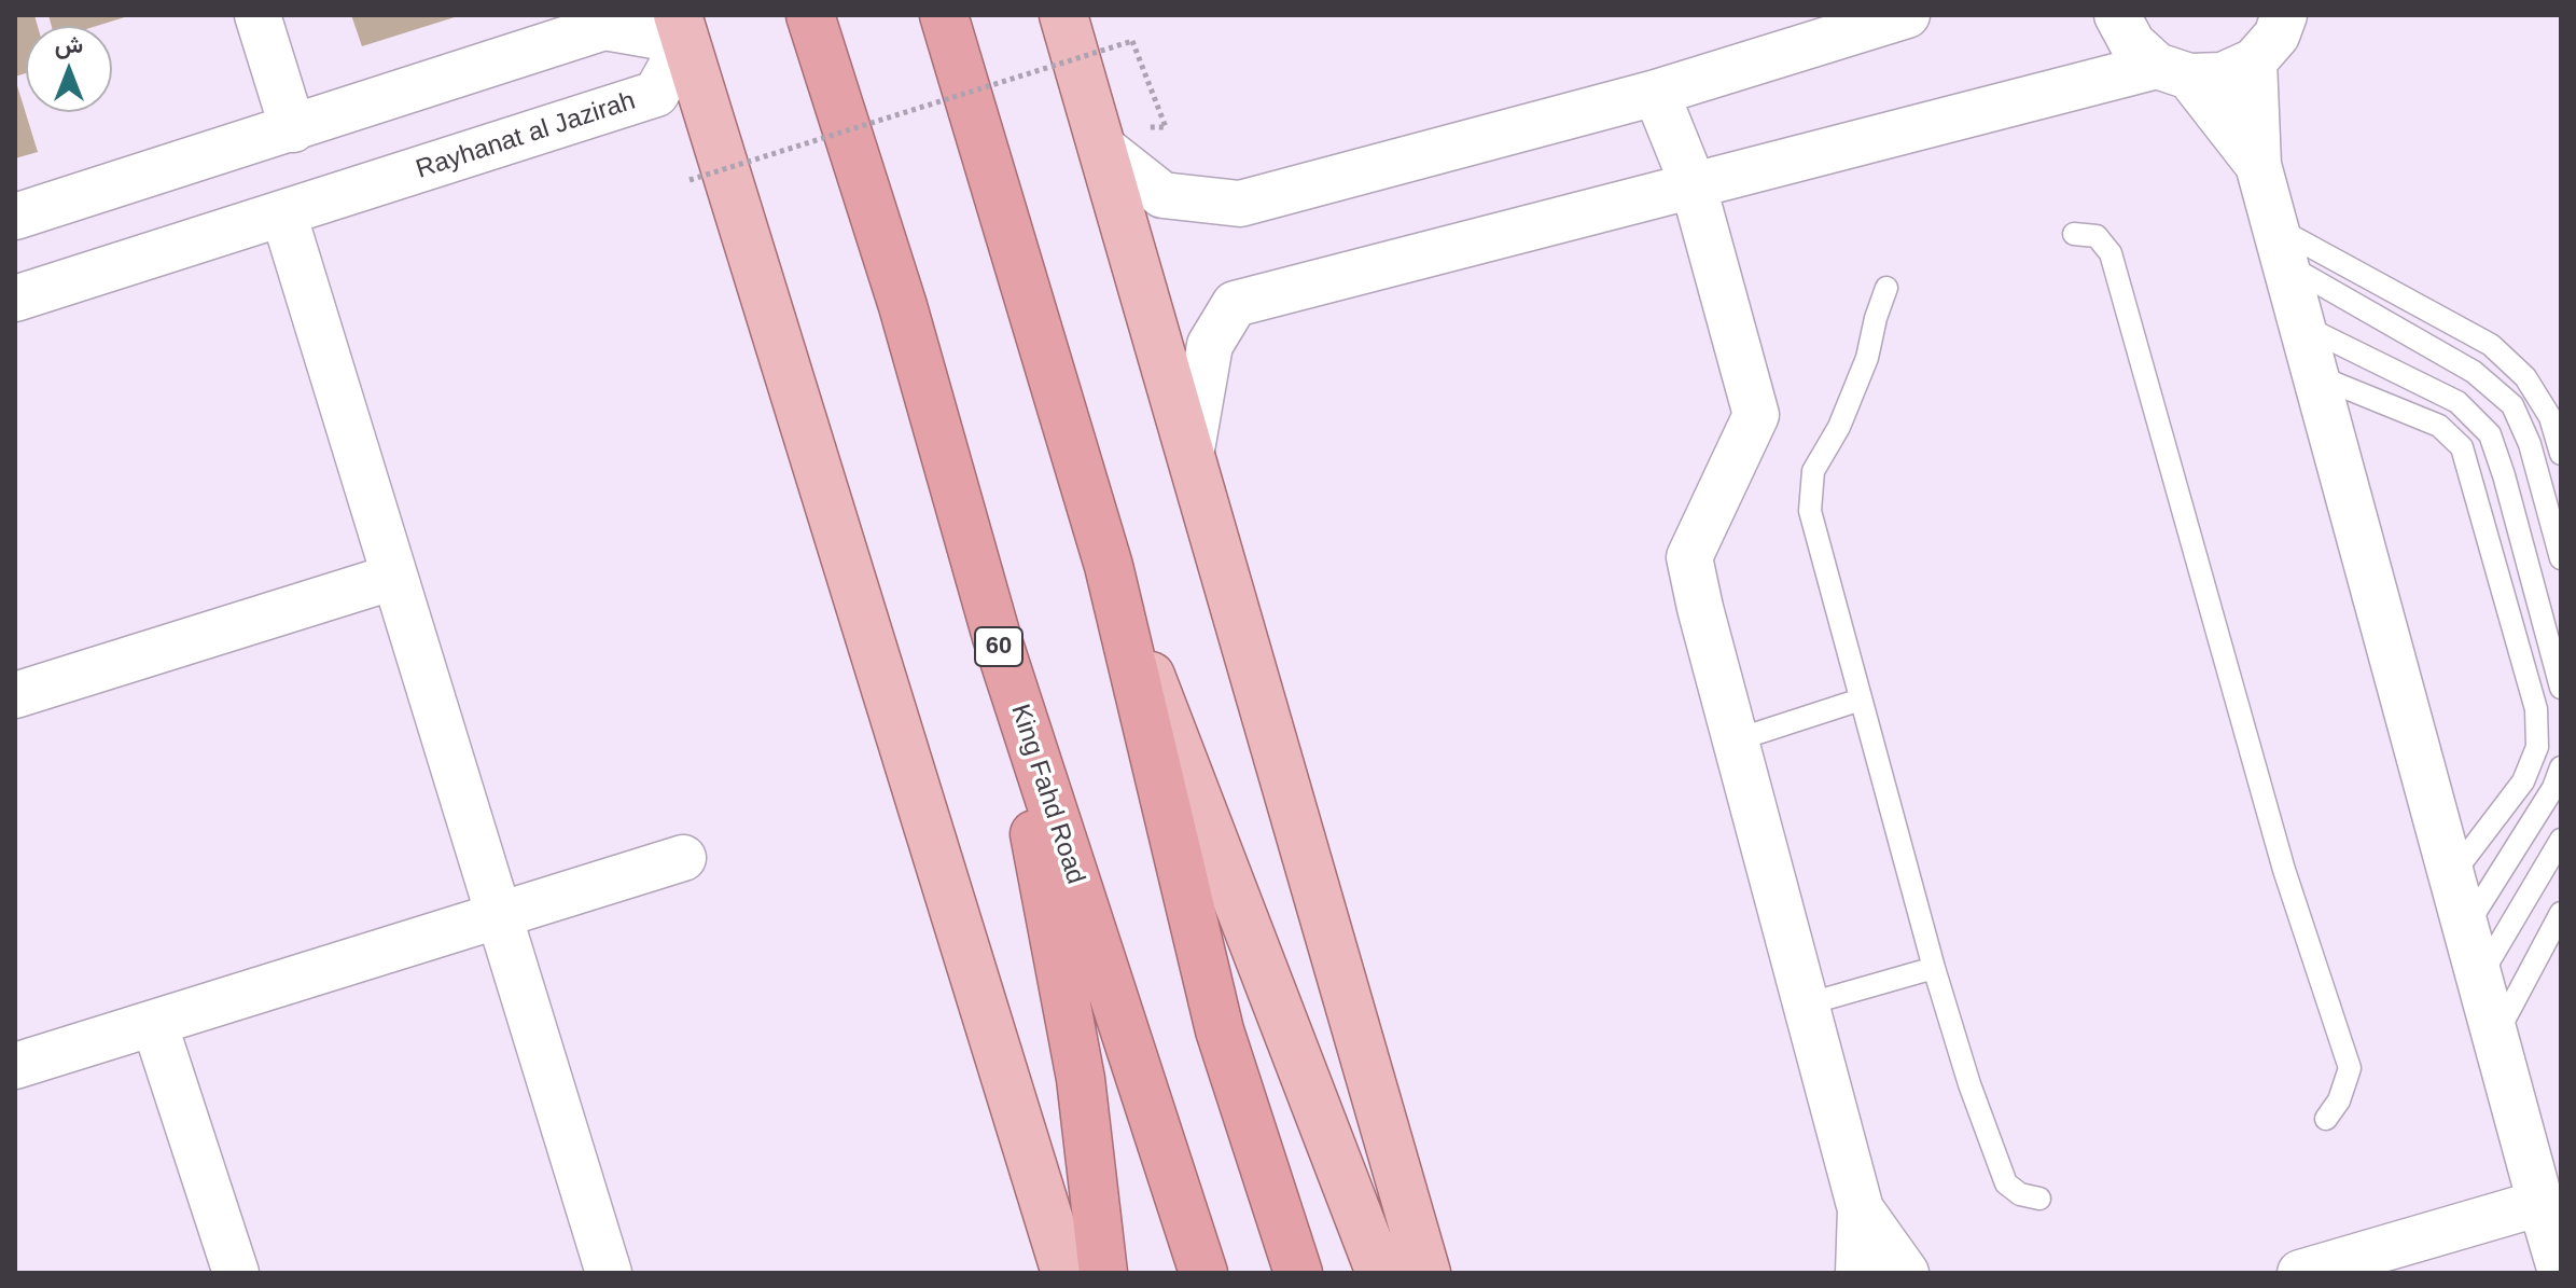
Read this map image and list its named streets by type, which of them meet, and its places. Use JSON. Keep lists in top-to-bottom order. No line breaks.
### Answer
{"streets":{"highway":["60","King Fahd Road"],"street":["Rayhanat al Jazirah"]},"north":"top"}
